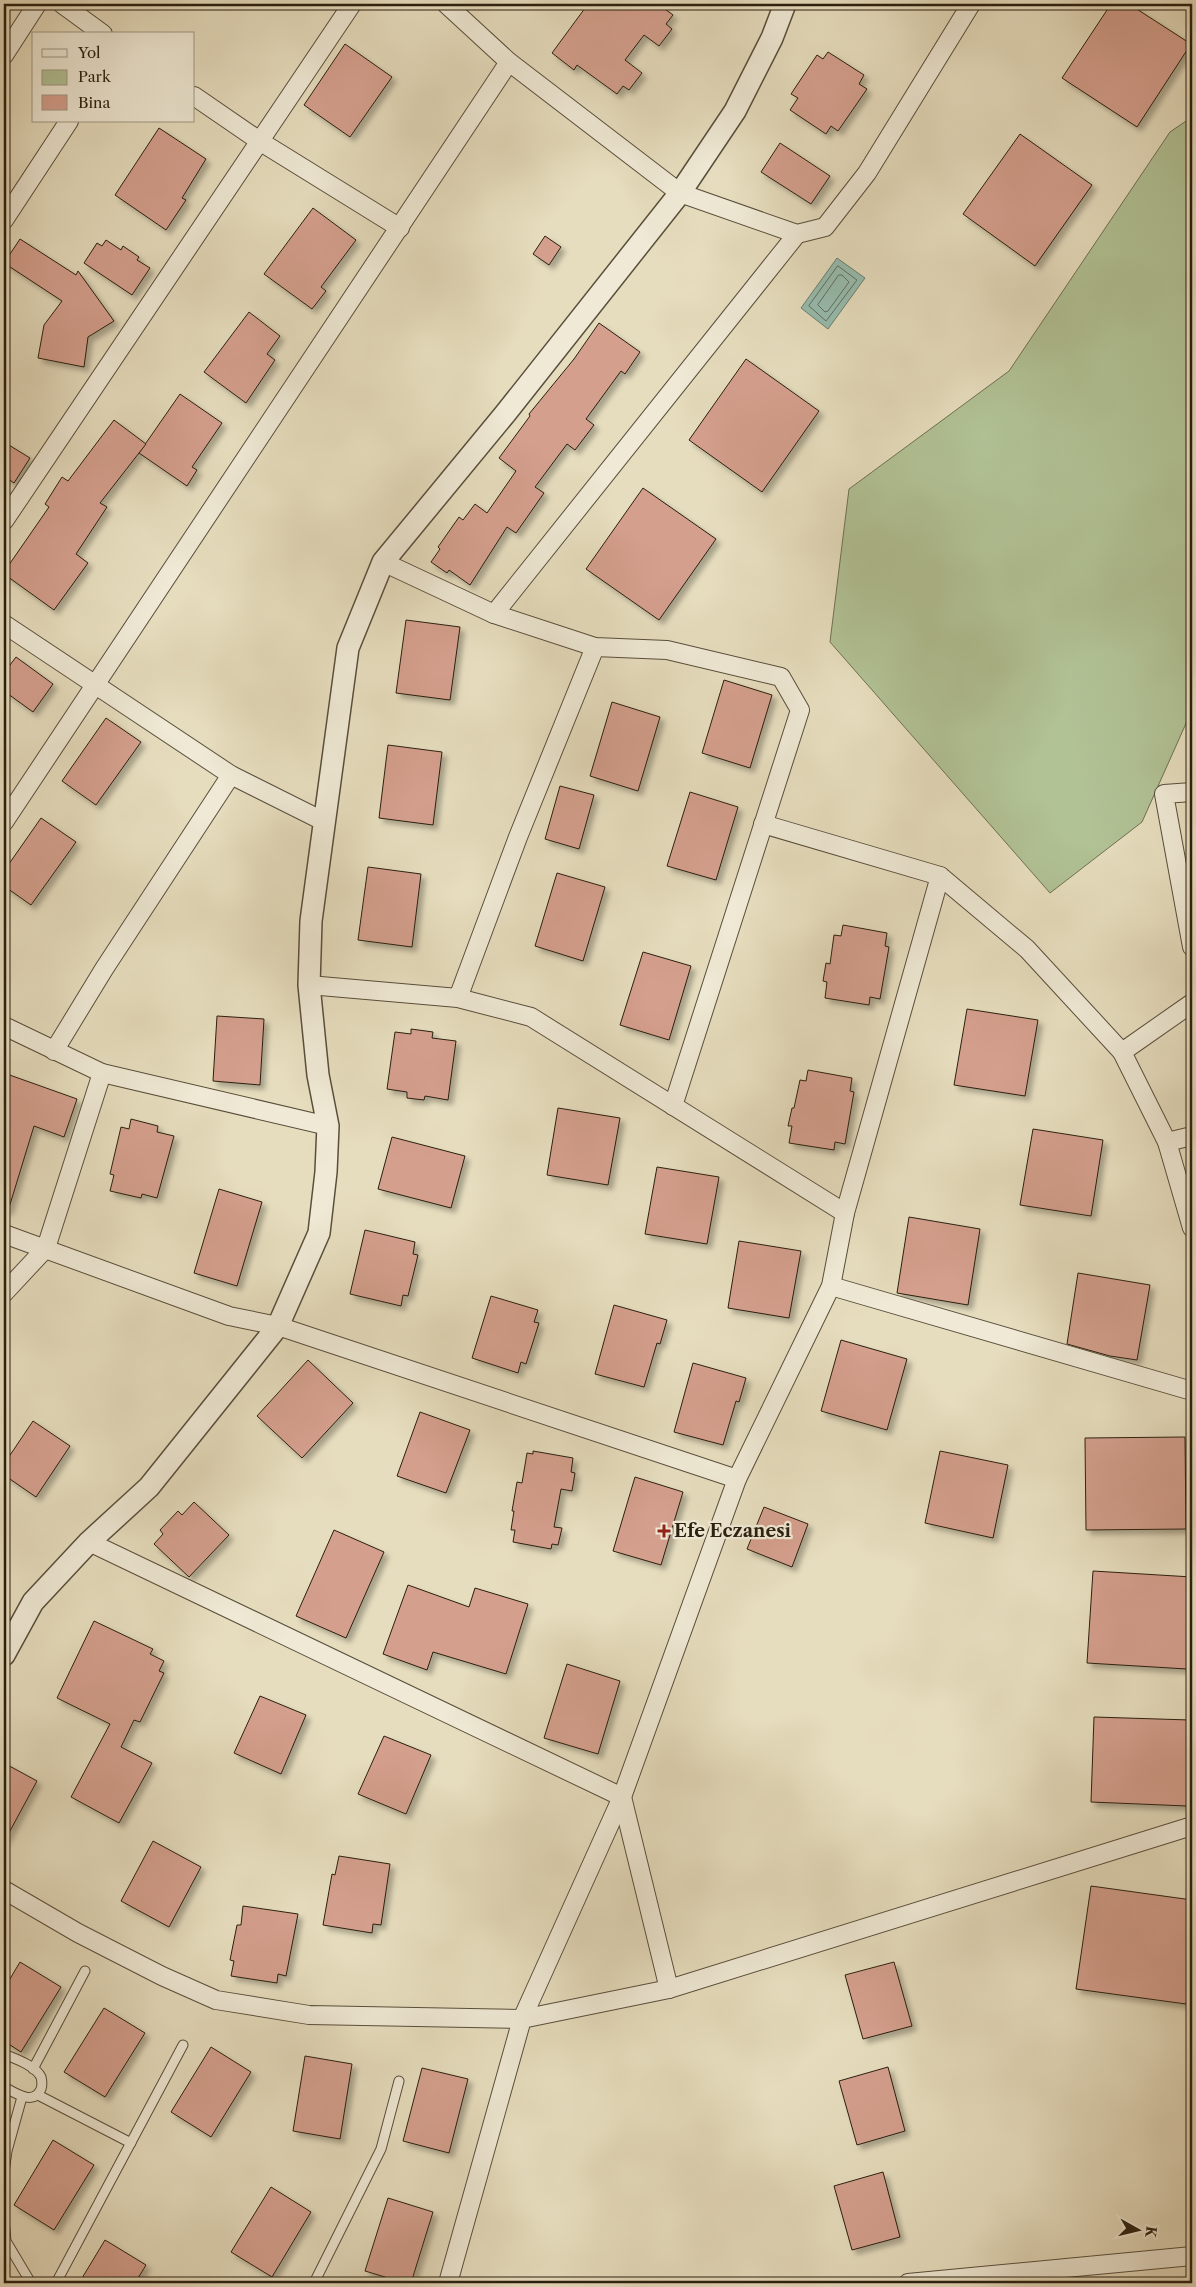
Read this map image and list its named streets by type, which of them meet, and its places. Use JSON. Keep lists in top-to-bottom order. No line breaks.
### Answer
{"places":{"health":["Efe Eczanesi"]},"legend":["Yol","Park","Bina"],"north":"right"}
